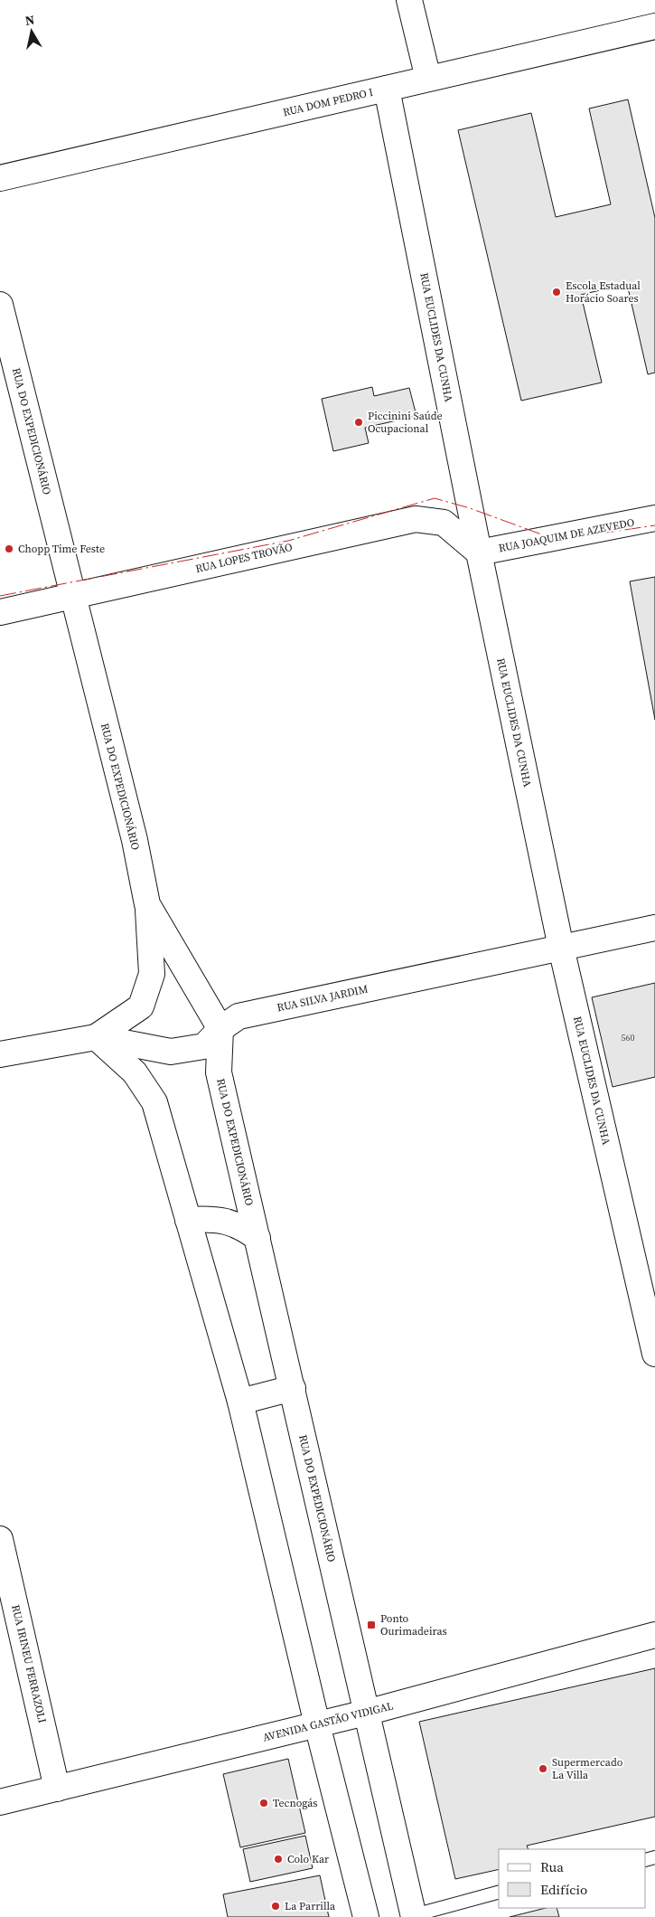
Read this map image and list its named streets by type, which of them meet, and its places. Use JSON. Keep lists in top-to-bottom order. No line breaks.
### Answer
{"streets":{"street":["RUA DOM PEDRO I","RUA EUCLIDES DA CUNHA","RUA DO EXPEDICIONÁRIO","RUA JOAQUIM DE AZEVEDO","RUA LOPES TROVÃO","RUA SILVA JARDIM","RUA IRINEU FERRAZOLI","AVENIDA GASTÃO VIDIGAL"]},"crossings":[["RUA DOM PEDRO I","RUA EUCLIDES DA CUNHA"],["RUA EUCLIDES DA CUNHA","RUA JOAQUIM DE AZEVEDO"],["RUA EUCLIDES DA CUNHA","RUA LOPES TROVÃO"],["RUA EUCLIDES DA CUNHA","RUA SILVA JARDIM"],["RUA DO EXPEDICIONÁRIO","RUA LOPES TROVÃO"],["RUA DO EXPEDICIONÁRIO","RUA SILVA JARDIM"],["RUA DO EXPEDICIONÁRIO","AVENIDA GASTÃO VIDIGAL"],["RUA JOAQUIM DE AZEVEDO","RUA LOPES TROVÃO"],["RUA IRINEU FERRAZOLI","AVENIDA GASTÃO VIDIGAL"]],"places":{"other":["Escola Estadual Horácio Soares","Piccinini Saúde Ocupacional","Chopp Time Feste","Supermercado La Villa","Tecnogás","Colo Kar","La Parrilla"],"transit":["Ponto Ourimadeiras"]},"house_numbers":["560"],"legend":["Rua","Edifício"],"north":"top"}
